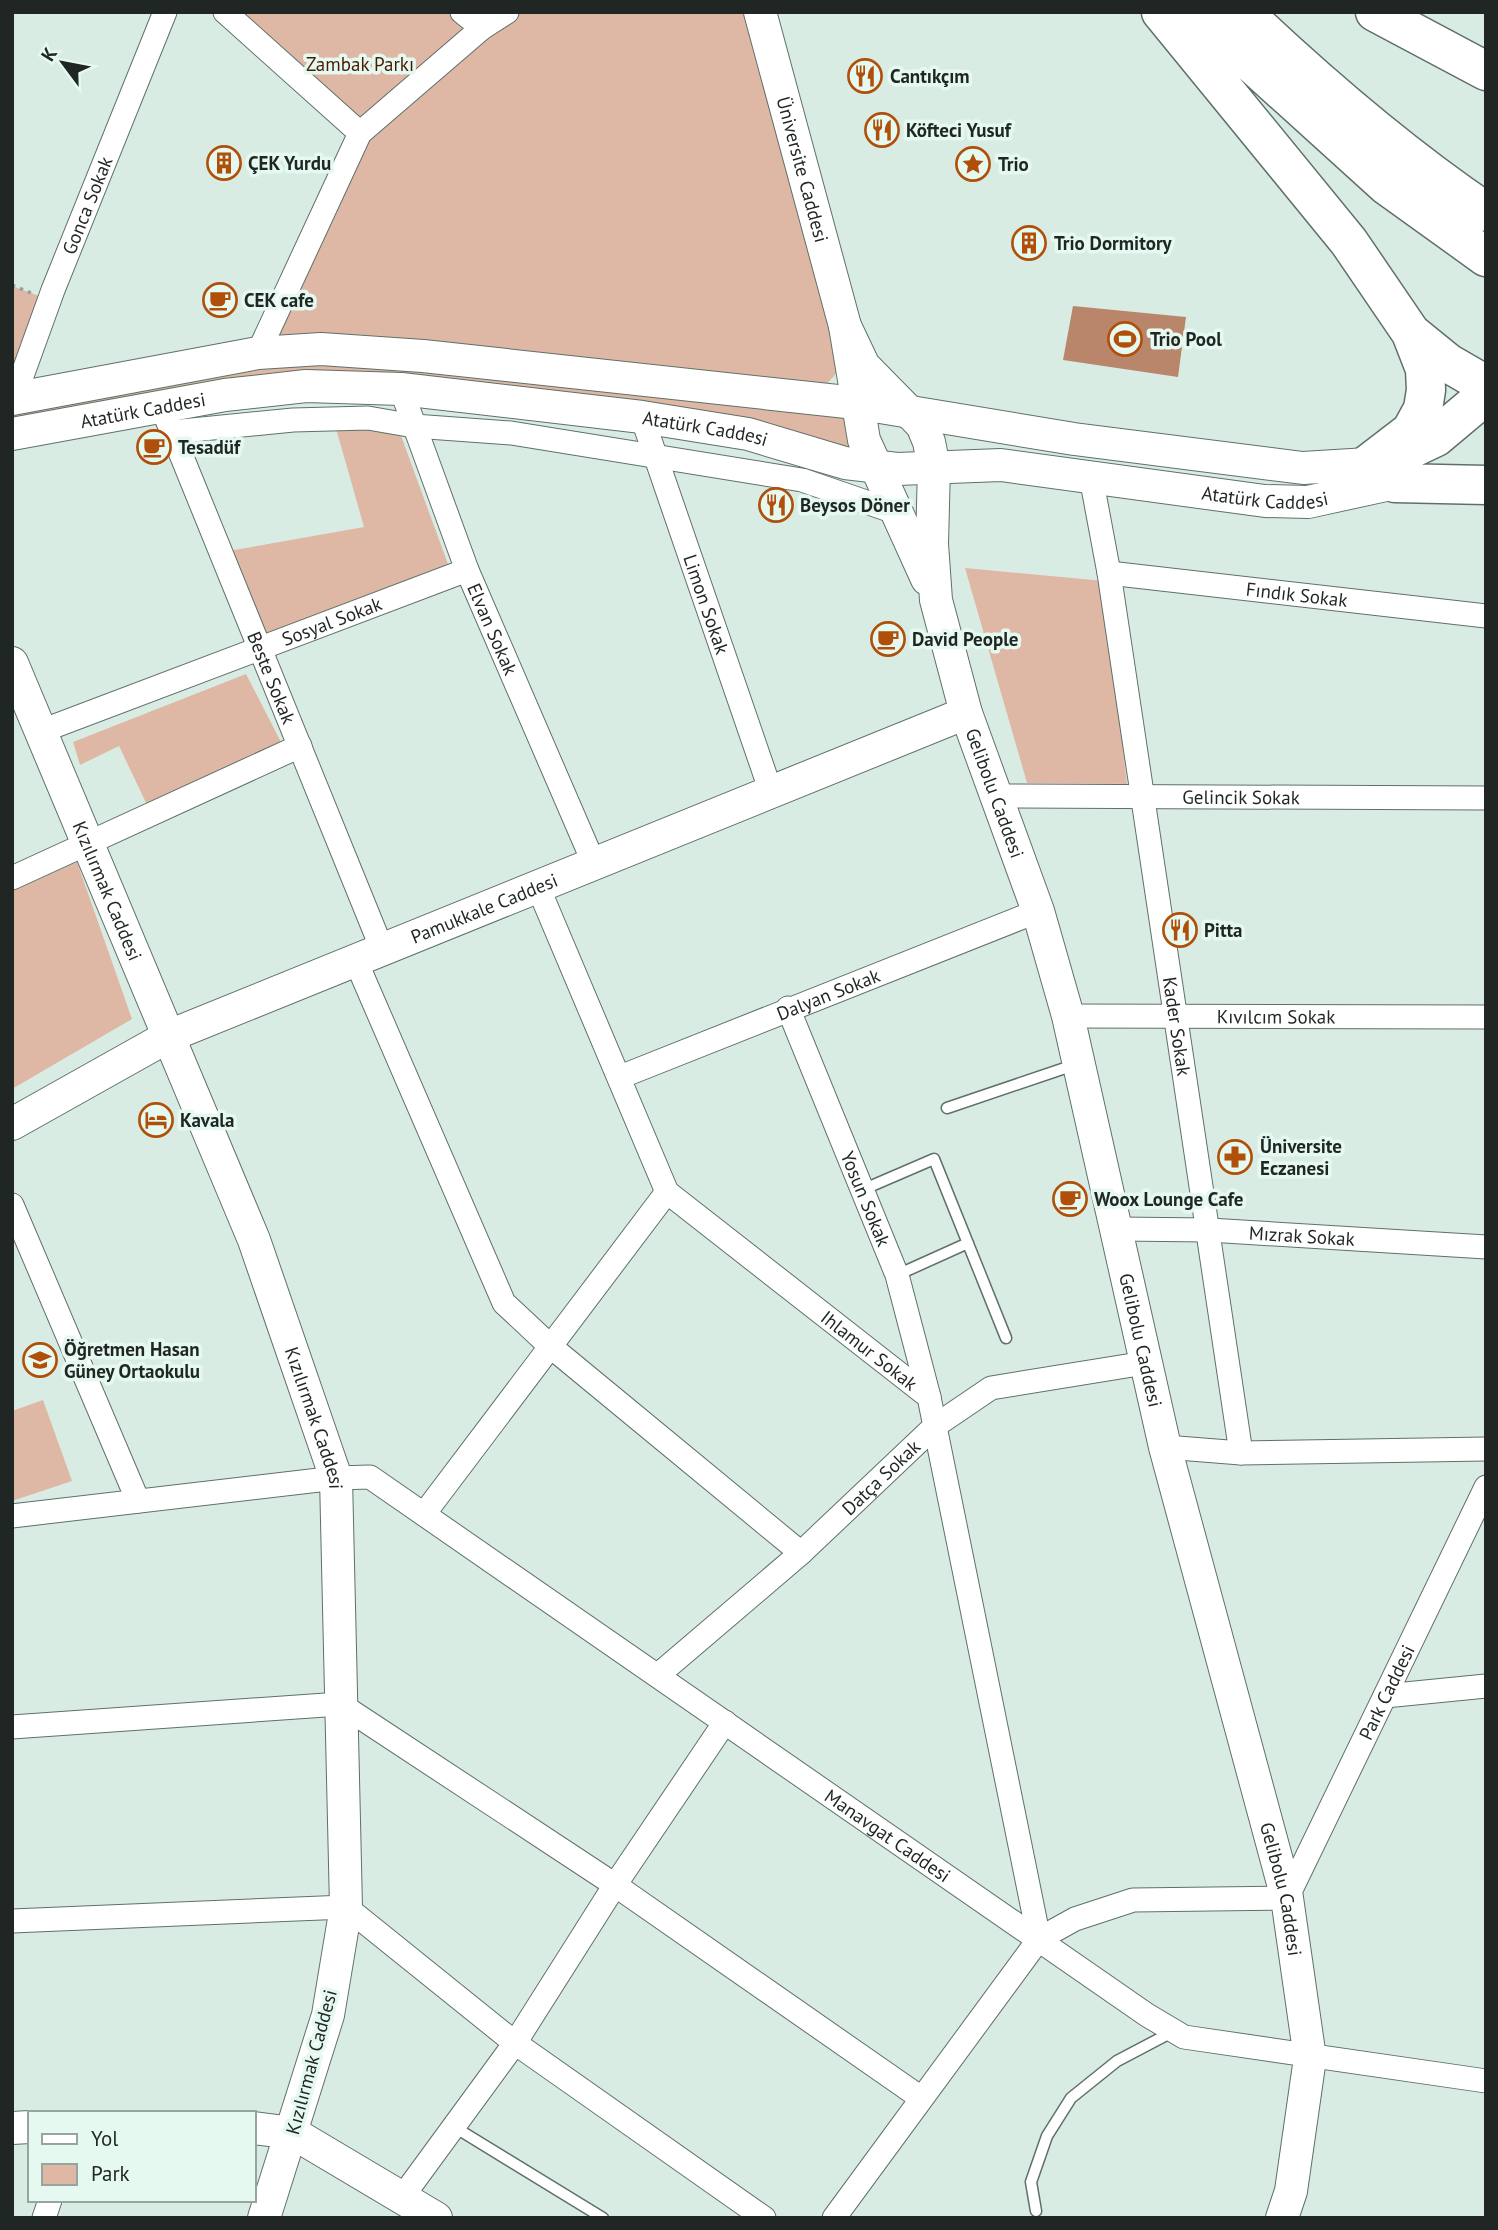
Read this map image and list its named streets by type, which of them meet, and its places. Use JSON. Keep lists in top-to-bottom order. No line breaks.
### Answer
{"streets":{"street":["Üniversite Caddesi","Gonca Sokak","Atatürk Caddesi","Fındık Sokak","Limon Sokak","Sosyal Sokak","Elvan Sokak","Beste Sokak","Gelibolu Caddesi","Gelincik Sokak","Kızılırmak Caddesi","Pamukkale Caddesi","Dalyan Sokak","Kıvılcım Sokak","Kader Sokak","Yosun Sokak","Mızrak Sokak","Ihlamur Sokak","Datça Sokak","Park Caddesi","Manavgat Caddesi"]},"crossings":[["Gonca Sokak","Atatürk Caddesi"],["Atatürk Caddesi","Limon Sokak"],["Atatürk Caddesi","Elvan Sokak"],["Atatürk Caddesi","Beste Sokak"],["Atatürk Caddesi","Gelibolu Caddesi"],["Atatürk Caddesi","Kader Sokak"],["Fındık Sokak","Kader Sokak"],["Limon Sokak","Pamukkale Caddesi"],["Sosyal Sokak","Elvan Sokak"],["Sosyal Sokak","Beste Sokak"],["Sosyal Sokak","Kızılırmak Caddesi"],["Elvan Sokak","Pamukkale Caddesi"],["Beste Sokak","Pamukkale Caddesi"],["Beste Sokak","Datça Sokak"],["Gelibolu Caddesi","Gelincik Sokak"],["Gelibolu Caddesi","Pamukkale Caddesi"],["Gelibolu Caddesi","Dalyan Sokak"],["Gelibolu Caddesi","Kıvılcım Sokak"],["Gelibolu Caddesi","Mızrak Sokak"],["Gelibolu Caddesi","Datça Sokak"],["Gelibolu Caddesi","Park Caddesi"],["Gelibolu Caddesi","Manavgat Caddesi"],["Gelincik Sokak","Kader Sokak"],["Kızılırmak Caddesi","Pamukkale Caddesi"],["Kızılırmak Caddesi","Manavgat Caddesi"],["Pamukkale Caddesi","Ihlamur Sokak"],["Dalyan Sokak","Yosun Sokak"],["Dalyan Sokak","Ihlamur Sokak"],["Kıvılcım Sokak","Kader Sokak"],["Kader Sokak","Mızrak Sokak"],["Yosun Sokak","Ihlamur Sokak"],["Ihlamur Sokak","Datça Sokak"],["Ihlamur Sokak","Manavgat Caddesi"],["Datça Sokak","Manavgat Caddesi"]],"parks":["Zambak Parkı"],"places":{"restaurant":["Cantıkçım","Köfteci Yusuf","Beysos Döner","Pitta"],"building":["ÇEK Yurdu","Trio Dormitory"],"place":["Trio"],"cafe":["CEK cafe","Tesadüf","David People","Woox Lounge Cafe"],"sports":["Trio Pool"],"hotel":["Kavala"],"pharmacy":["Üniversite Eczanesi"],"school or university":["Öğretmen Hasan Güney Ortaokulu"]},"legend":["Yol","Park"],"north":"top left"}
